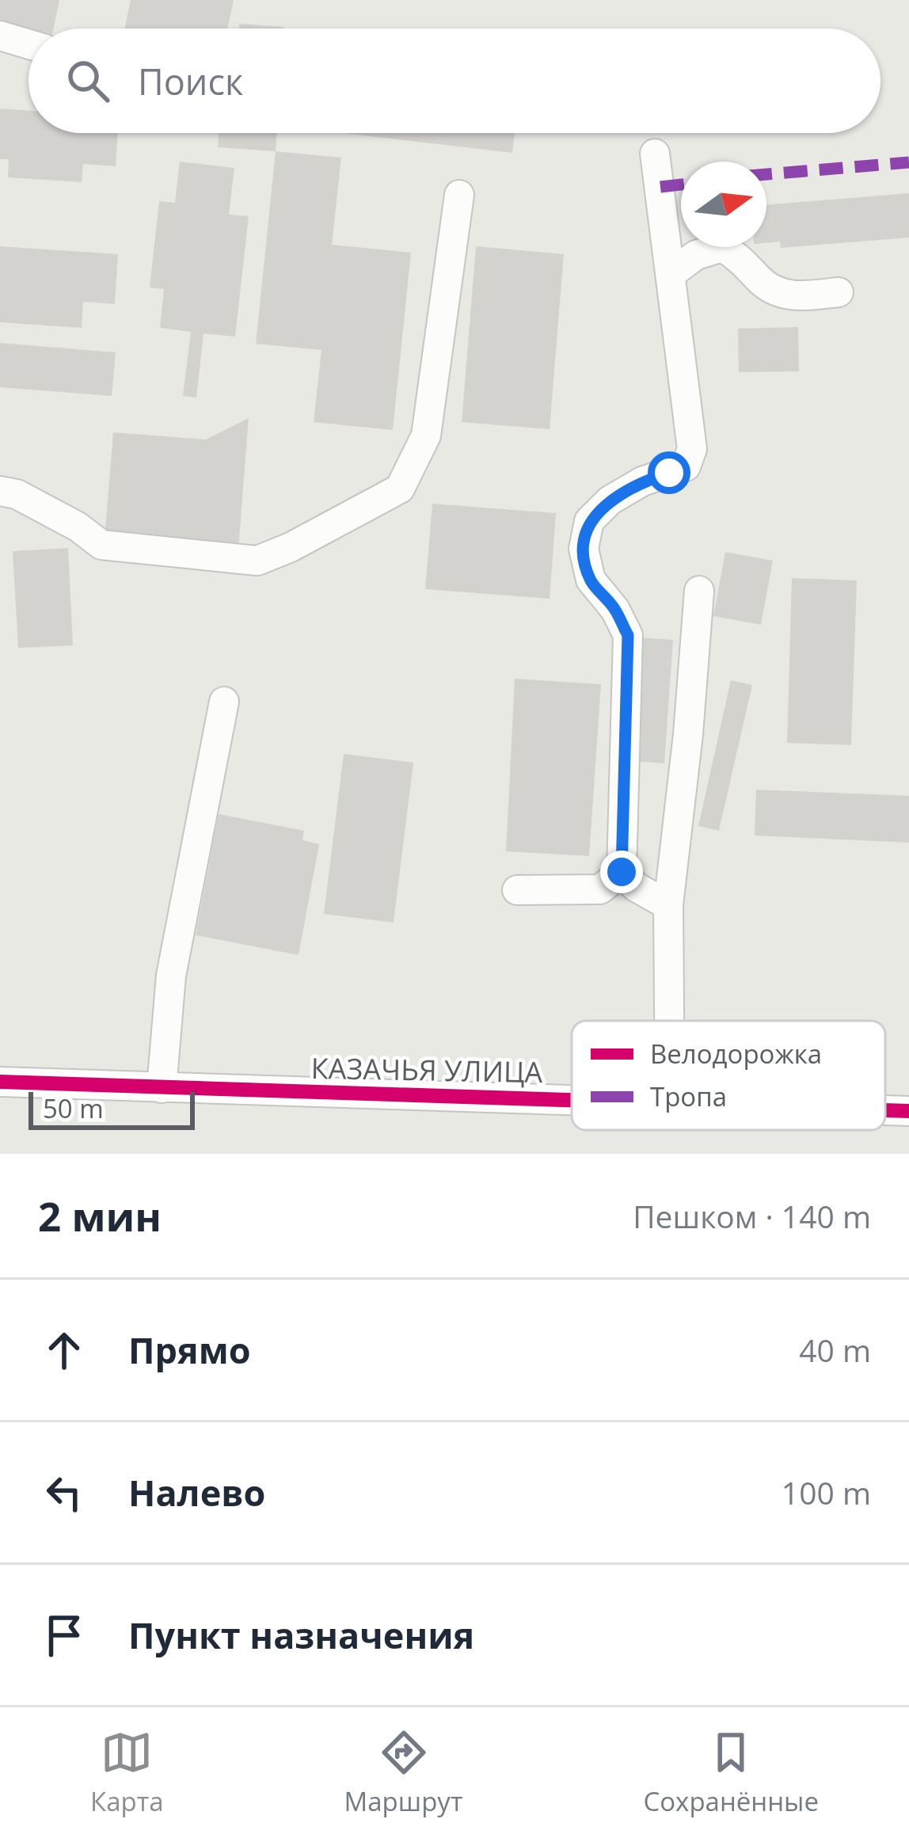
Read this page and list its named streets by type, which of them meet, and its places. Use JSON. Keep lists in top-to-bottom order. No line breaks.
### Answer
{"streets":{"street":["КАЗАЧЬЯ УЛИЦА"]},"legend":["Велодорожка","Тропа"],"scale_bar":"50 m","north":"right","page":{"search":"Поиск","scale":"50 m","heading":["2 мин","Пешком · 140 m"],"list":[["Прямо","40 m"],["Налево","100 m"],"Пункт назначения"],"nav":["Карта","Маршрут","Сохранённые"]}}
